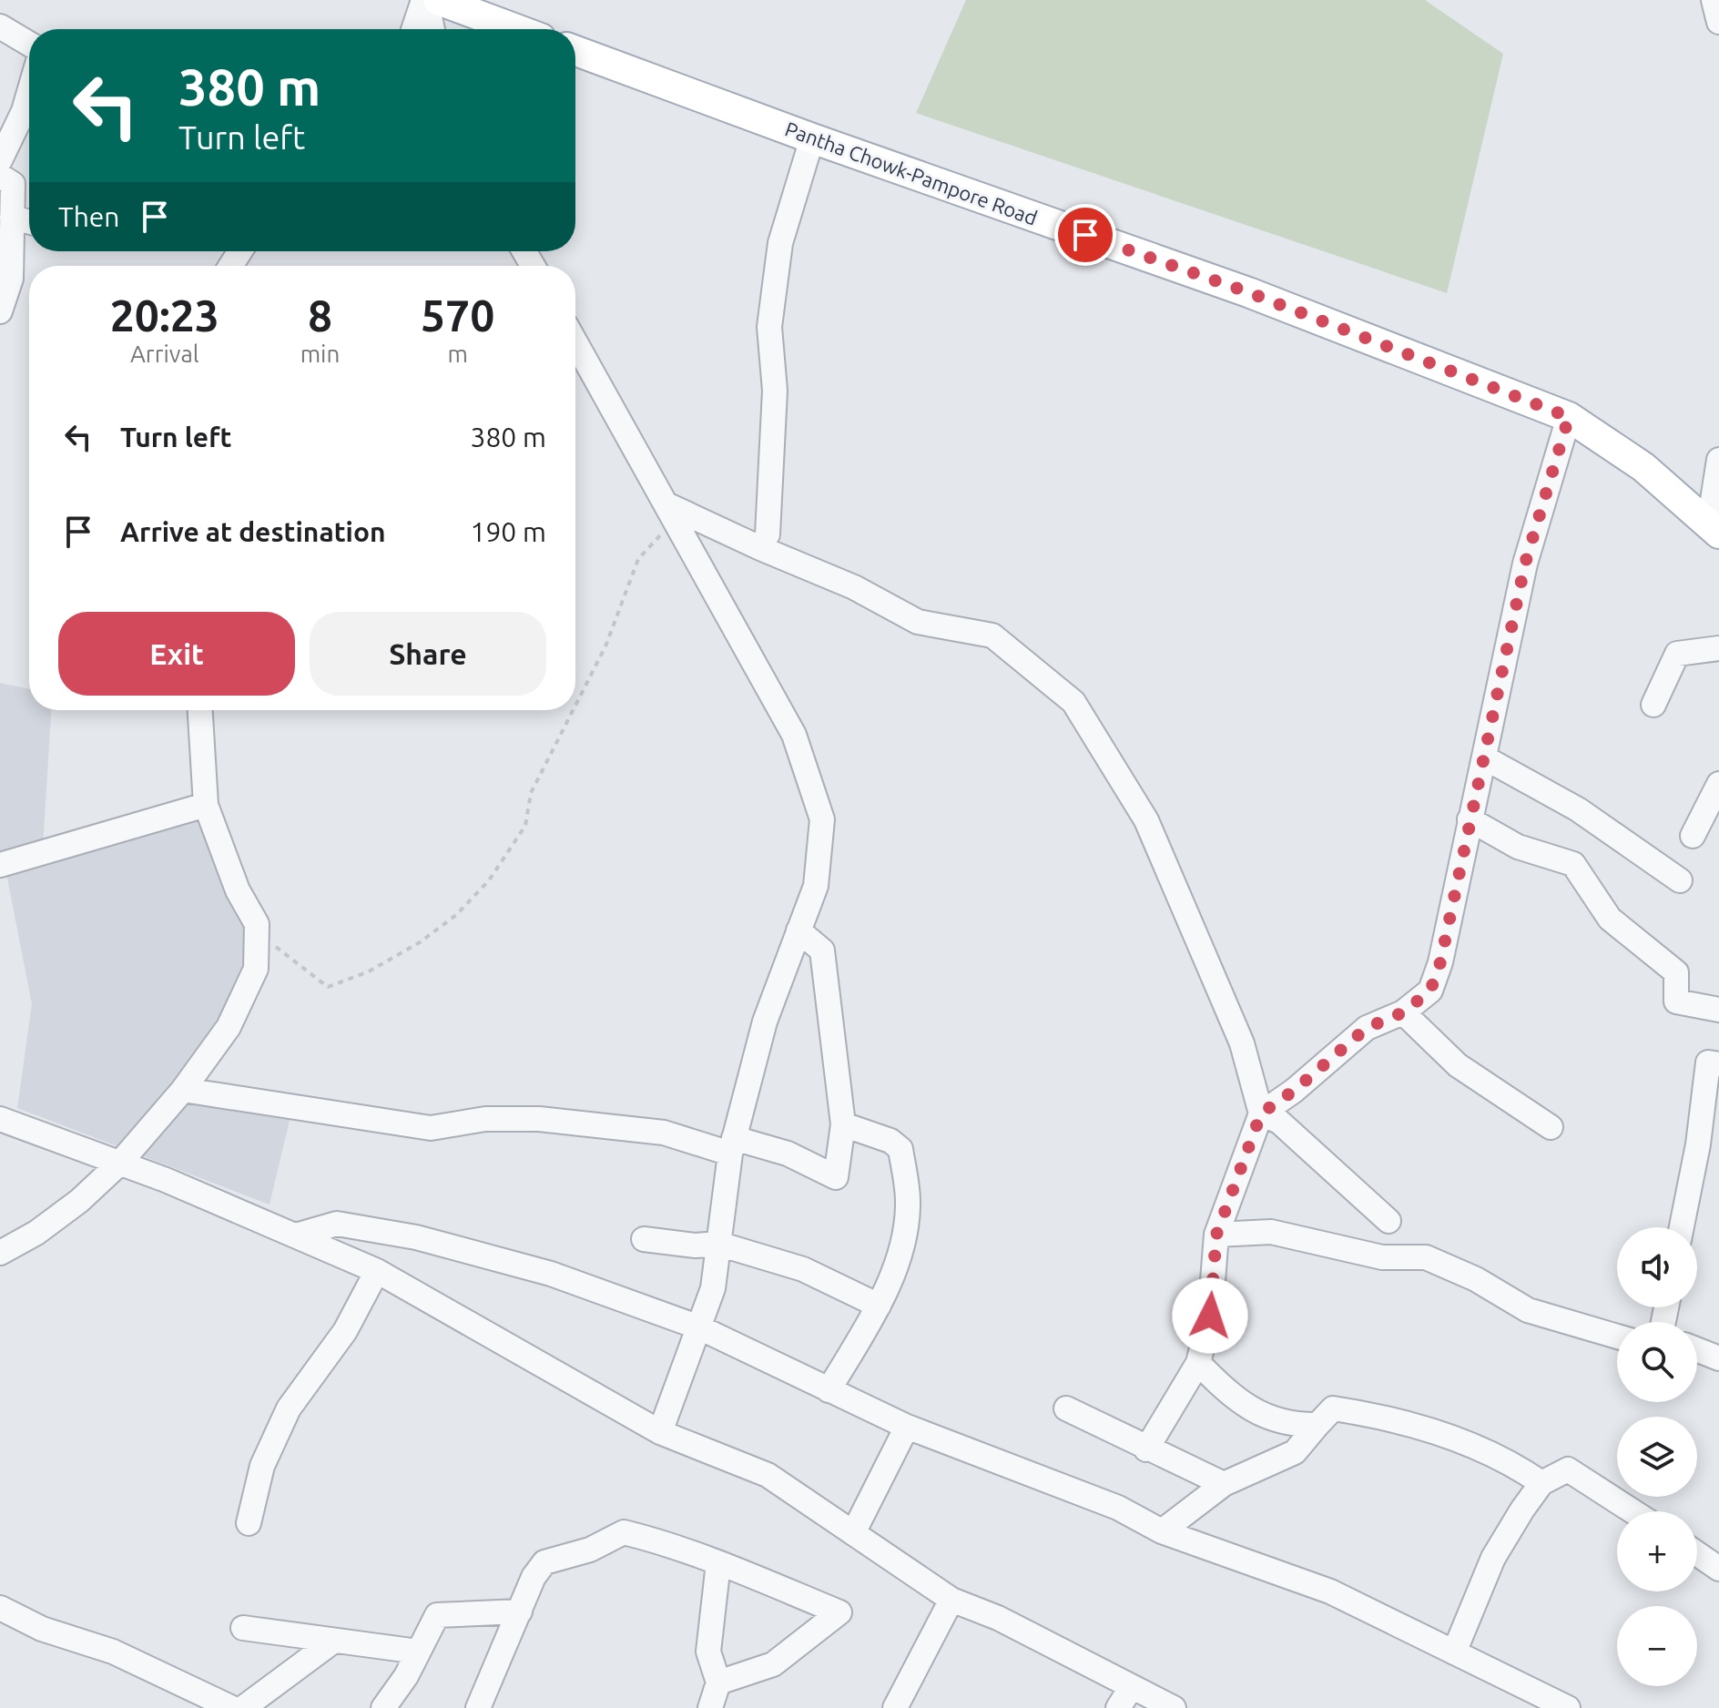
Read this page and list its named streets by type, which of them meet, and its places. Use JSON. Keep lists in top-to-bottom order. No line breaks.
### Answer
{"streets":{"main road":["Pantha Chowk-Pampore Road"]},"page":{"turn":["380 m","Turn left"],"then":"Then","eta":["20:23","Arrival","8","min","570","m"],"list":[{"name":"Turn left","value":"380 m"},{"name":"Arrive at destination","value":"190 m"}],"buttons":["Exit","Share"],"map_buttons":["+","−"]}}
